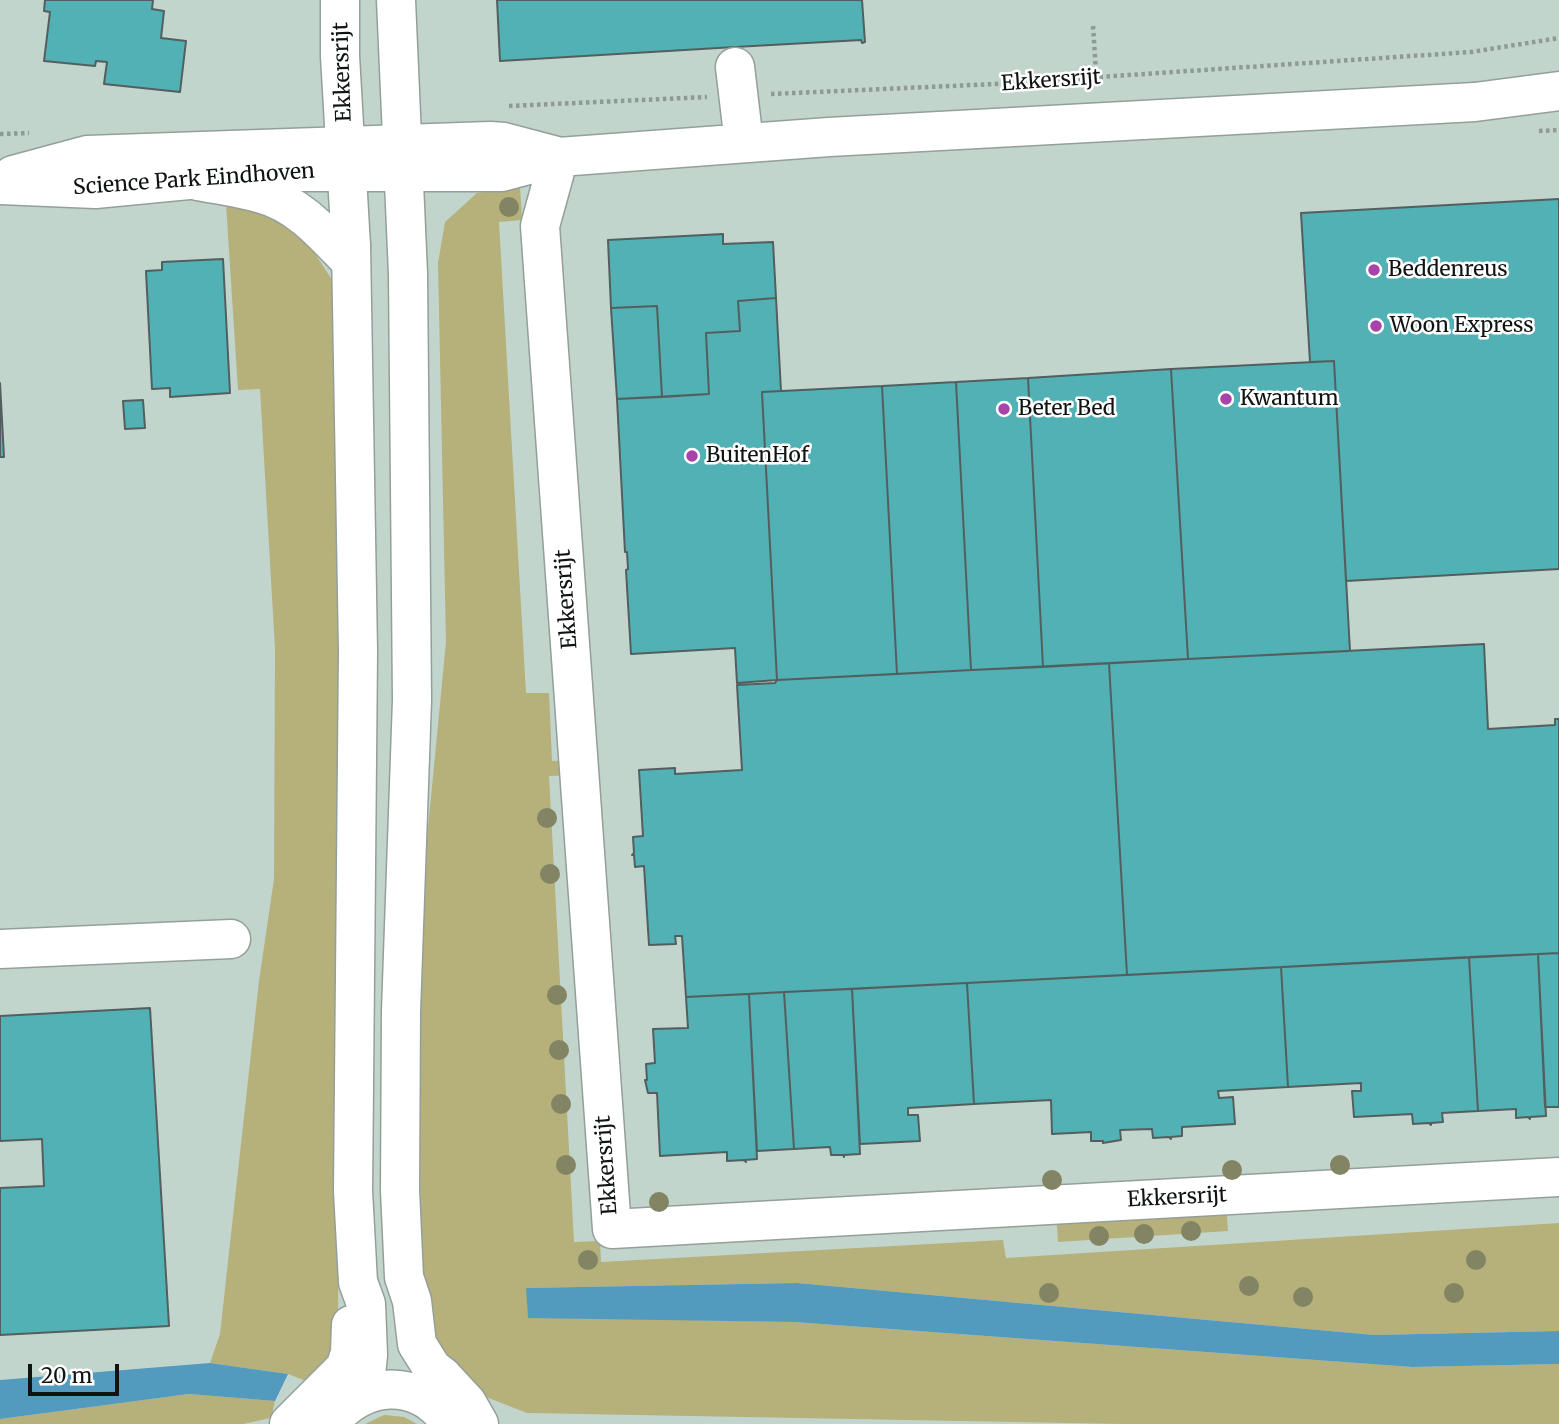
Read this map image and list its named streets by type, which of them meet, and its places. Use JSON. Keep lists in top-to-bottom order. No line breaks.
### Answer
{"streets":{"main road":["Ekkersrijt","Science Park Eindhoven"]},"crossings":[["Ekkersrijt","Science Park Eindhoven"]],"places":["Beddenreus","Woon Express","Kwantum","Beter Bed","BuitenHof"],"scale_bar":"20 m"}
